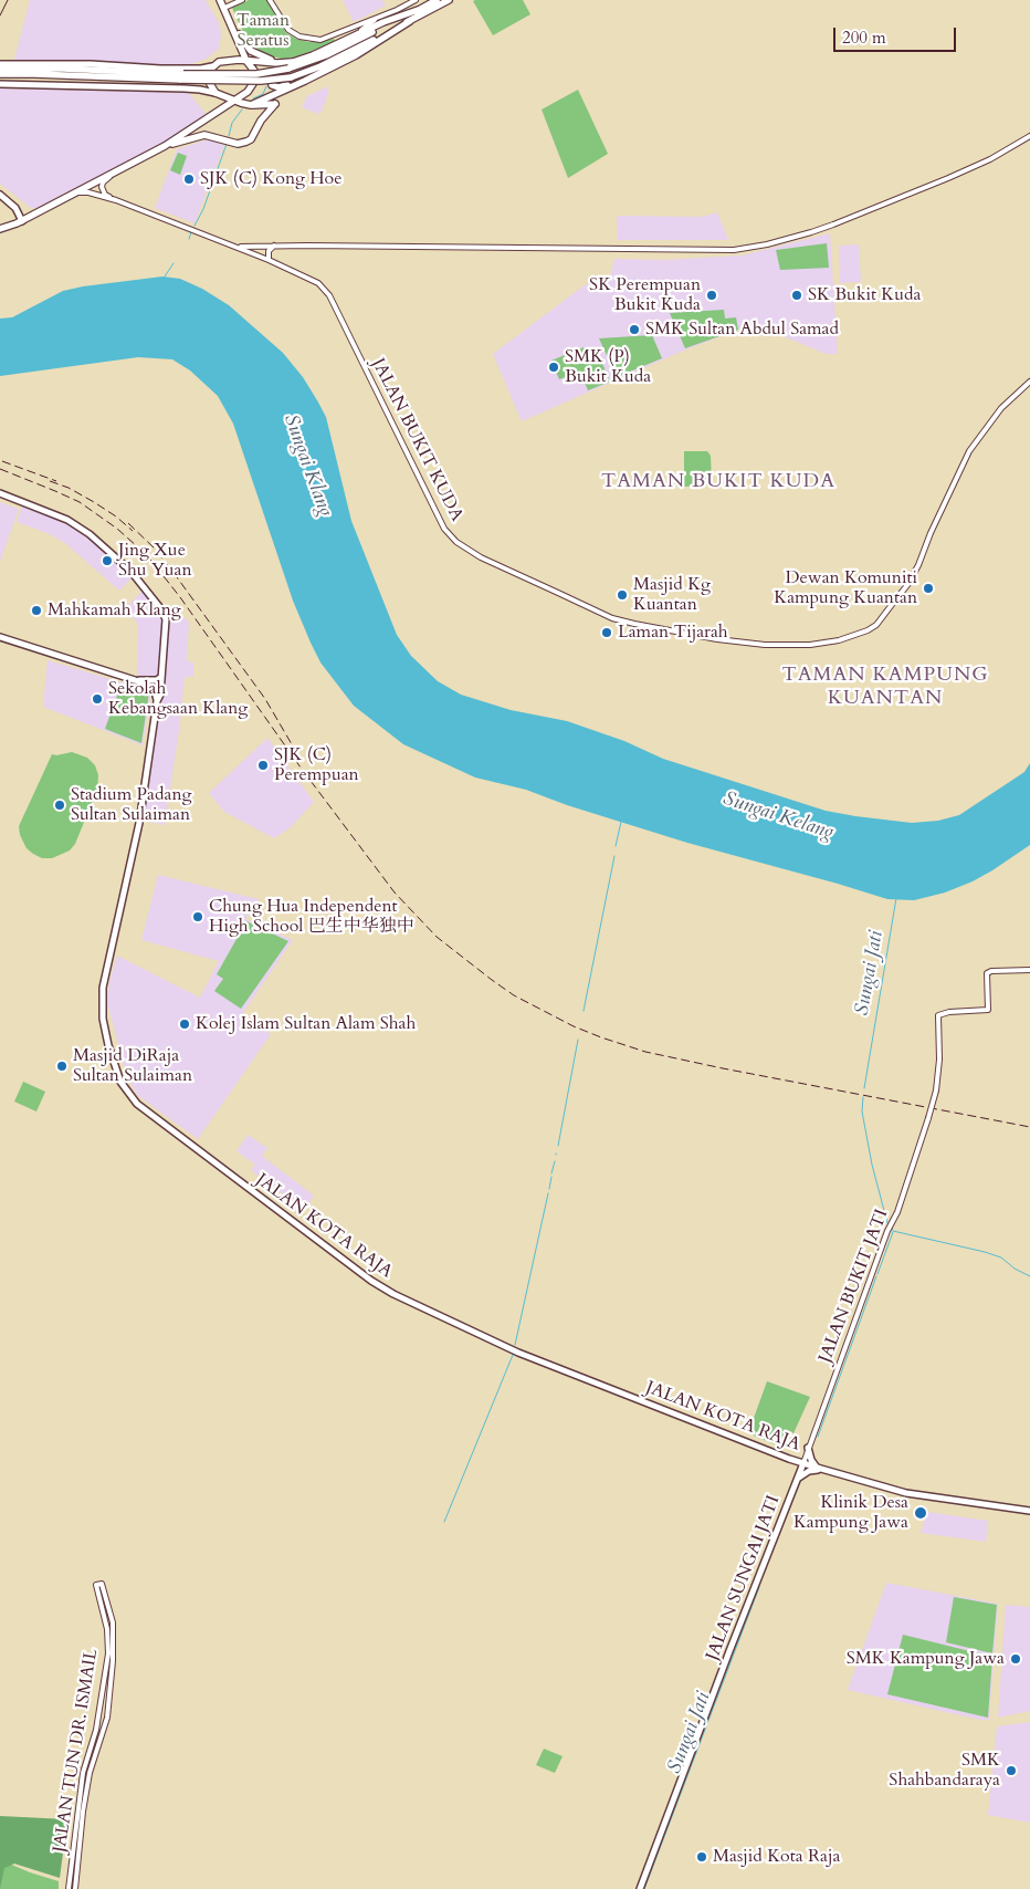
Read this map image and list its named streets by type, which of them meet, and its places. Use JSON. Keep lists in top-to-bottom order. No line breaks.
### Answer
{"streets":{"main road":["JALAN KOTA RAJA","JALAN SUNGAI JATI"],"street":["JALAN BUKIT KUDA","JALAN BUKIT JATI","JALAN TUN DR. ISMAIL"]},"crossings":[["JALAN KOTA RAJA","JALAN BUKIT JATI"],["JALAN KOTA RAJA","JALAN SUNGAI JATI"],["JALAN BUKIT JATI","JALAN SUNGAI JATI"]],"districts":["TAMAN BUKIT KUDA","TAMAN KAMPUNG KUANTAN"],"water":["Sungai Klang","Sungai Kelang","Sungai Jati"],"parks":["Taman Seratus"],"places":["SJK (C) Kong Hoe","SK Perempuan Bukit Kuda","SK Bukit Kuda","SMK Sultan Abdul Samad","SMK (P) Bukit Kuda","Jing Xue Shu Yuan","Dewan Komuniti Kampung Kuantan","Masjid Kg Kuantan","Mahkamah Klang","Laman Tijarah","Sekolah Kebangsaan Klang","SJK (C) Perempuan","Stadium Padang Sultan Sulaiman","Chung Hua Independent High School 巴生中华独中","Kolej Islam Sultan Alam Shah","Masjid DiRaja Sultan Sulaiman","Klinik Desa Kampung Jawa","SMK Kampung Jawa","SMK Shahbandaraya","Masjid Kota Raja"],"scale_bar":"200 m"}
